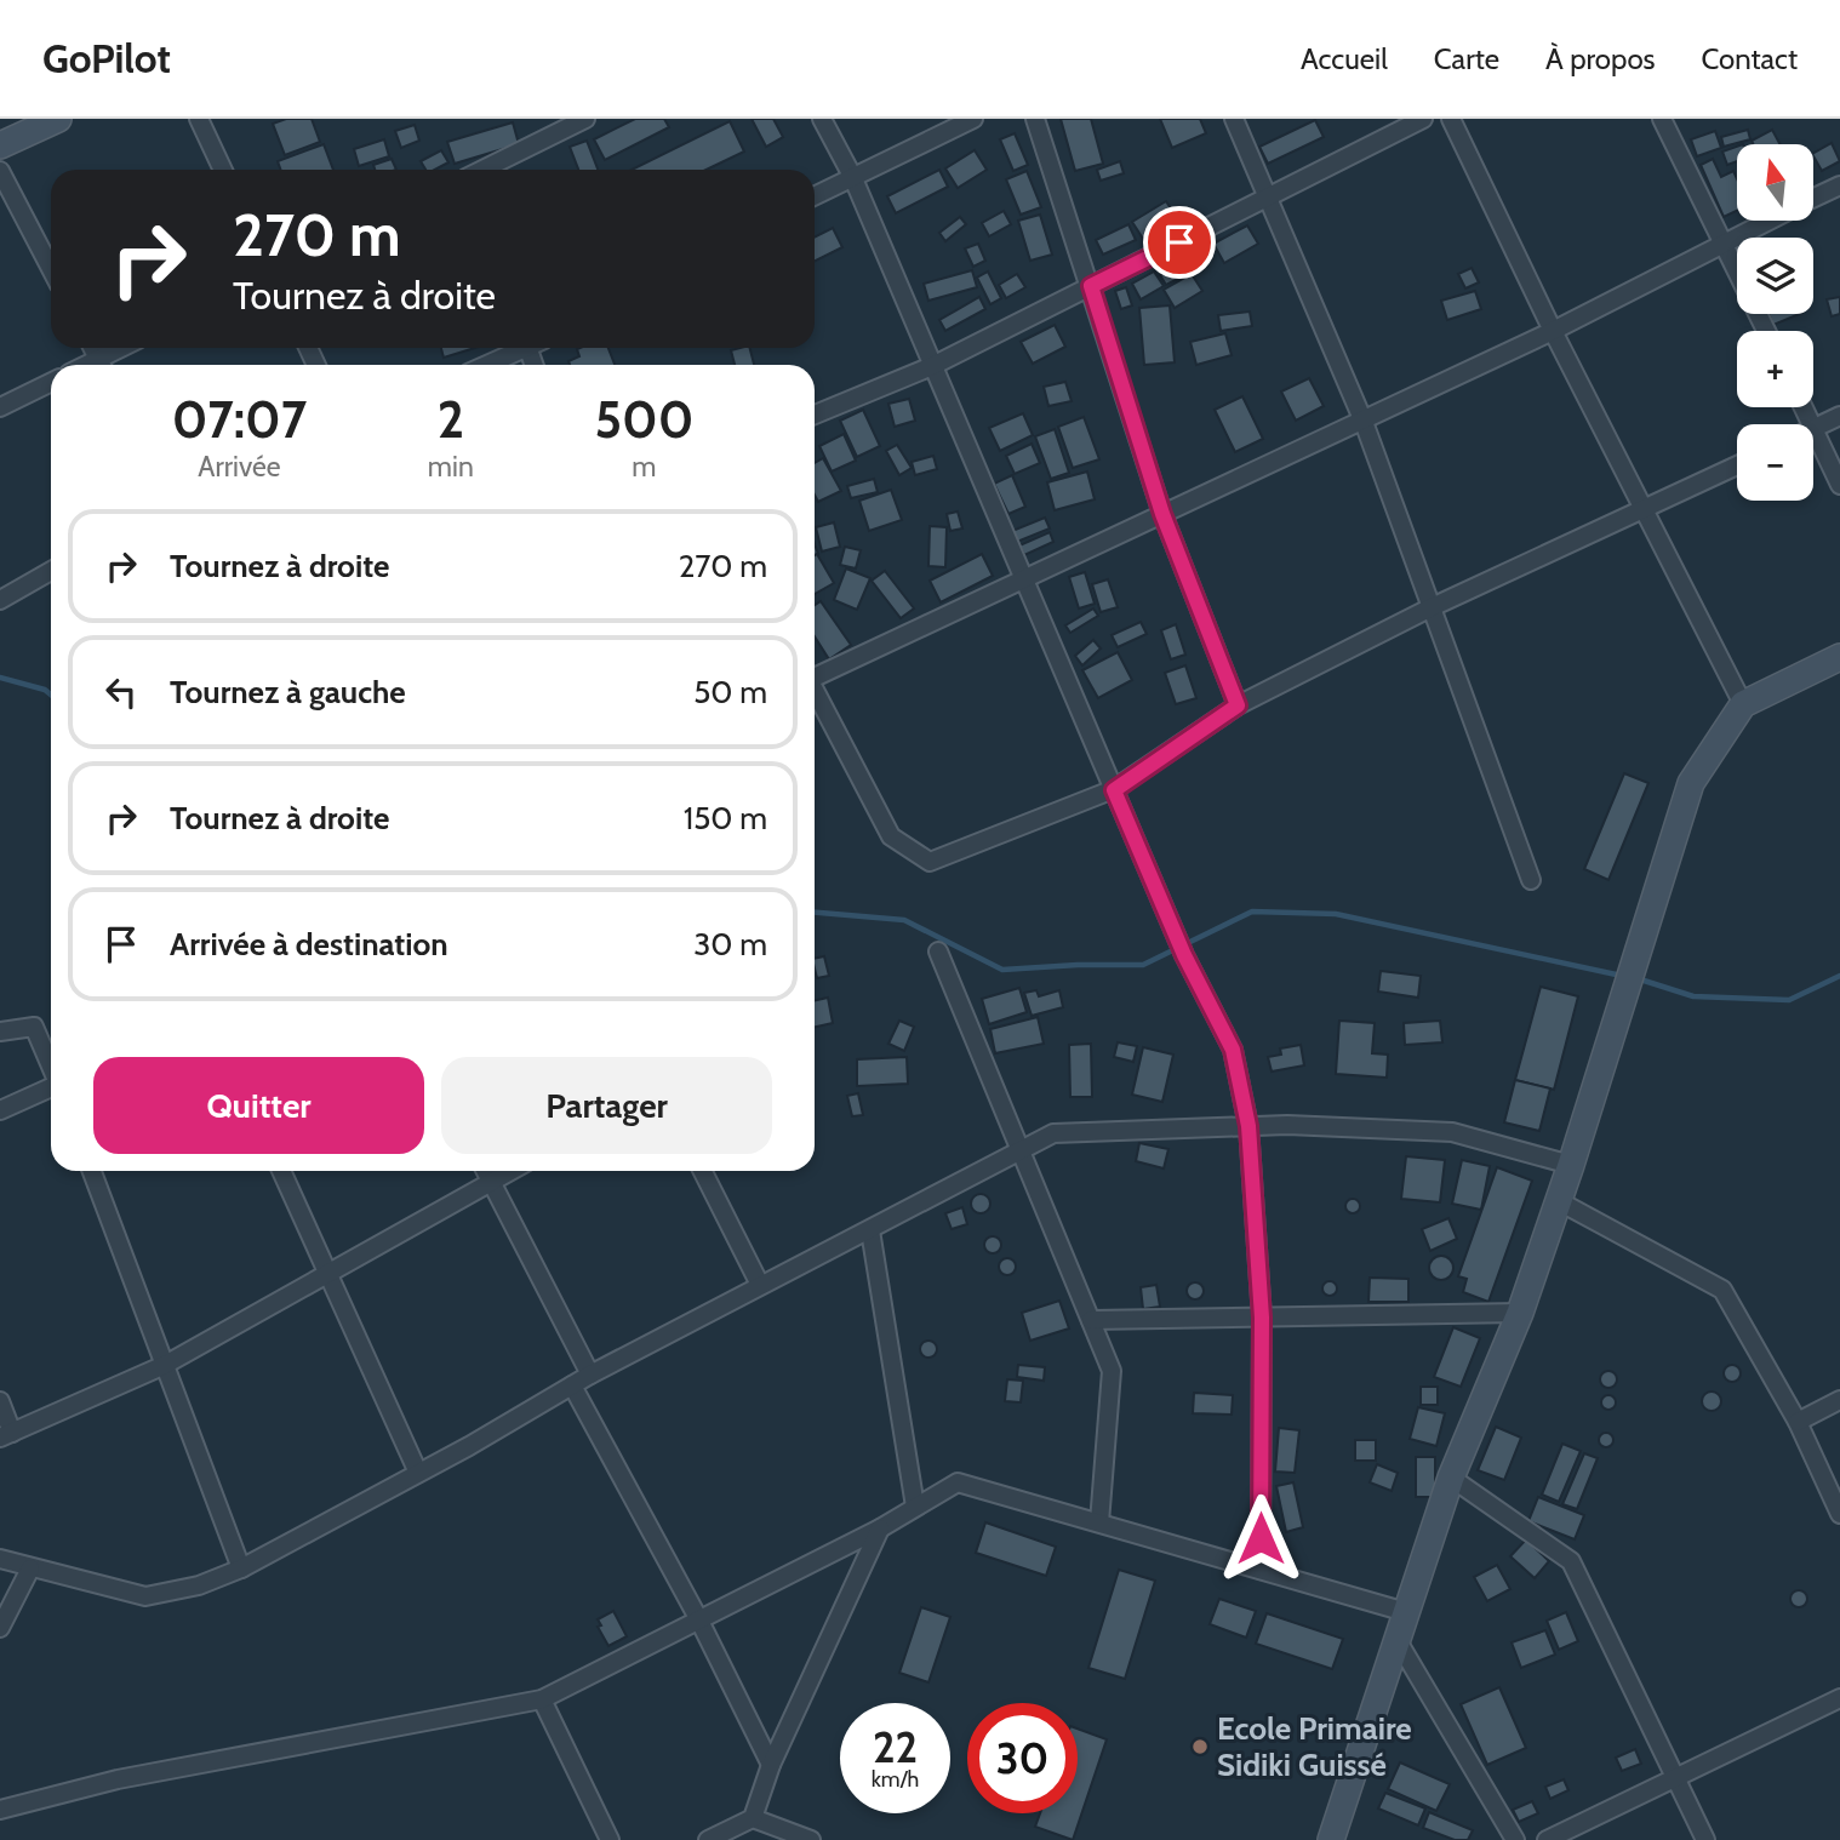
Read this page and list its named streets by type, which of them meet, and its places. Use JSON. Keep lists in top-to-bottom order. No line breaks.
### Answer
{"places":["Ecole Primaire Sidiki Guissé"],"north":"top","page":{"header":"GoPilot","nav":["Accueil","Carte","À propos","Contact"],"map_buttons":["+","−"],"turn":["270 m","Tournez à droite"],"eta":["07:07","Arrivée","2","min","500","m"],"list":[{"name":"Tournez à droite","value":"270 m"},{"name":"Tournez à gauche","value":"50 m"},{"name":"Tournez à droite","value":"150 m"},{"name":"Arrivée à destination","value":"30 m"}],"buttons":["Quitter","Partager"],"speed":"22 km/h","limit":"30"}}
